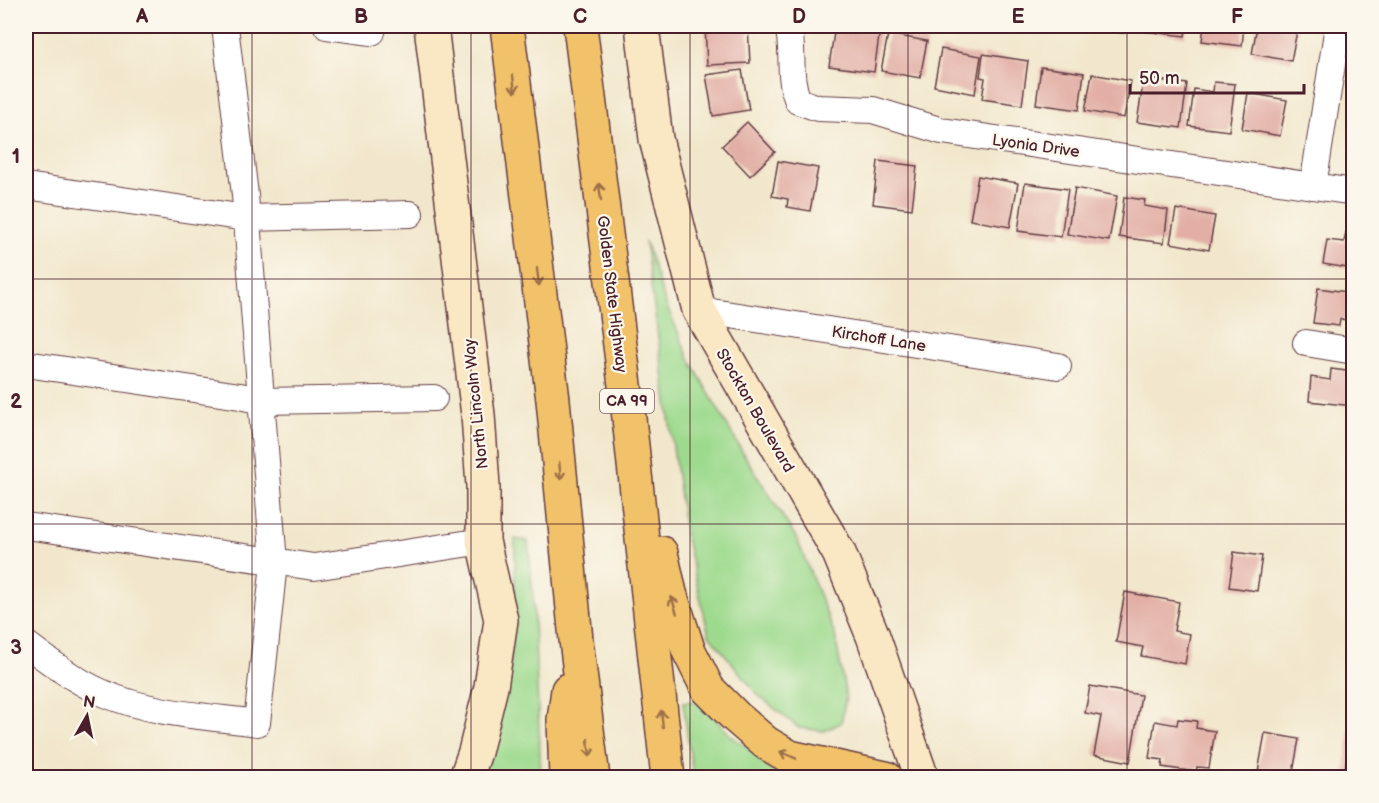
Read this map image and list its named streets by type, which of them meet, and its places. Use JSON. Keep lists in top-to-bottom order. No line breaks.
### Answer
{"streets":{"highway":["Golden State Highway","CA 99"],"street":["Lyonia Drive","Kirchoff Lane","North Lincoln Way","Stockton Boulevard"]},"crossings":[["Kirchoff Lane","Stockton Boulevard"]],"scale_bar":"50 m","north":"top","grid":{"columns":["A","B","C","D","E","F"],"rows":["1","2","3"]}}
